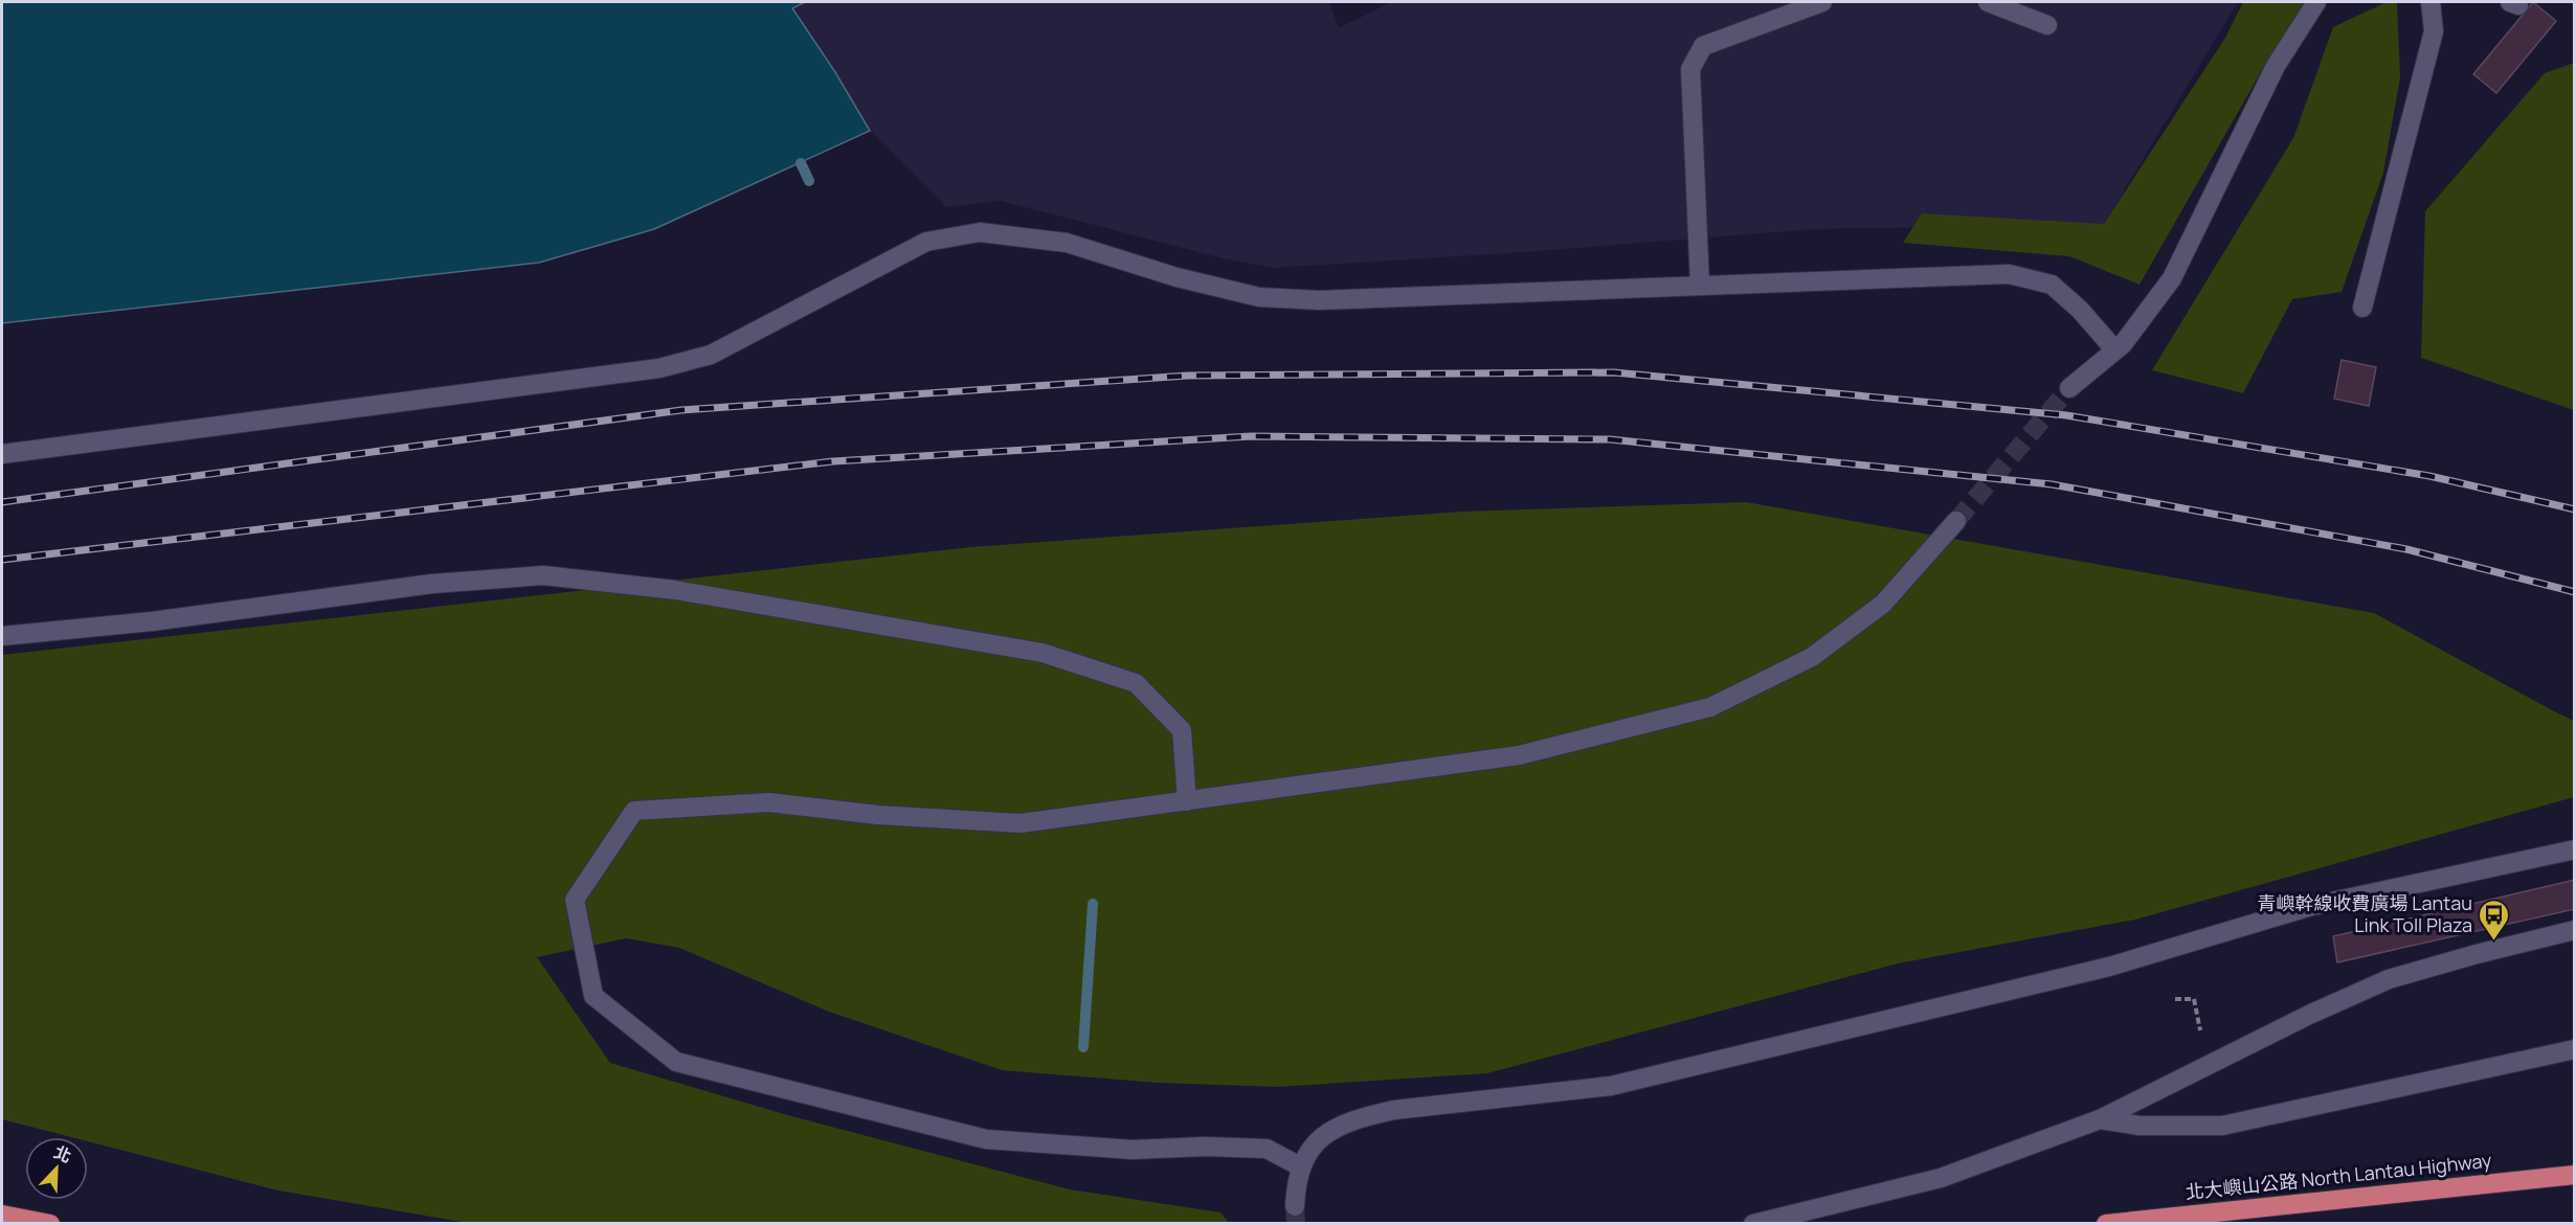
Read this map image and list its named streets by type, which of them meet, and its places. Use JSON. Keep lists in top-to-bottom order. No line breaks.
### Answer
{"streets":{"highway":["北大嶼山公路 North Lantau Highway"]},"places":{"bus stop":["青嶼幹線收費廣場 Lantau Link Toll Plaza"]},"north":"top right"}
